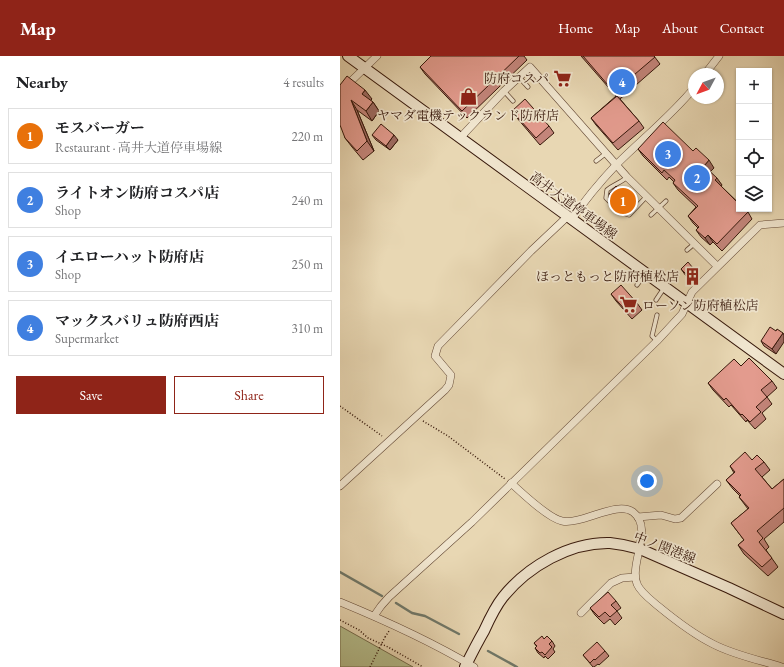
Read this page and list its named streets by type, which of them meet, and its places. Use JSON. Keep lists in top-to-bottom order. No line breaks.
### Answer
{"streets":{"main road":["高井大道停車場線","中ノ関港線"]},"places":{"supermarket":["防府コスパ","ローソン防府植松店"],"shop":["ヤマダ電機テックランド防府店"],"building":["ほっともっと防府植松店"]},"north":"bottom left","page":{"header":"Map","nav":["Home","Map","About","Contact"],"heading":["Nearby","4 results"],"pins":["4","3","2","1"],"map_buttons":["+","−"],"list":[{"mark":"1","name":"モスバーガー","note":"Restaurant · 高井大道停車場線","value":"220 m"},{"mark":"2","name":"ライトオン防府コスパ店","note":"Shop","value":"240 m"},{"mark":"3","name":"イエローハット防府店","note":"Shop","value":"250 m"},{"mark":"4","name":"マックスバリュ防府西店","note":"Supermarket","value":"310 m"}],"buttons":["Save","Share"]}}
